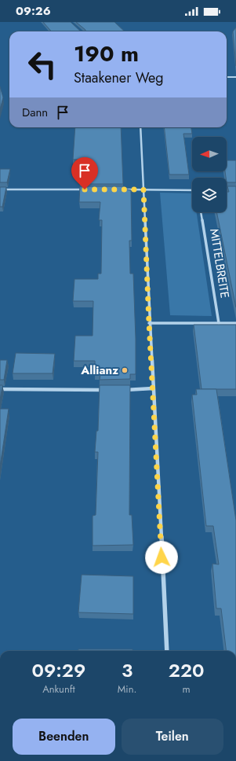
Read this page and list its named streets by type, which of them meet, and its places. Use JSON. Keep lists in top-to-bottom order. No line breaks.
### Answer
{"streets":{"street":["MITTELBREITE"]},"places":["Allianz"],"north":"left","page":{"status":"09:26","turn":["190 m","Staakener Weg"],"then":"Dann","eta":["09:29","Ankunft","3","Min.","220","m"],"buttons":["Beenden","Teilen"]}}
